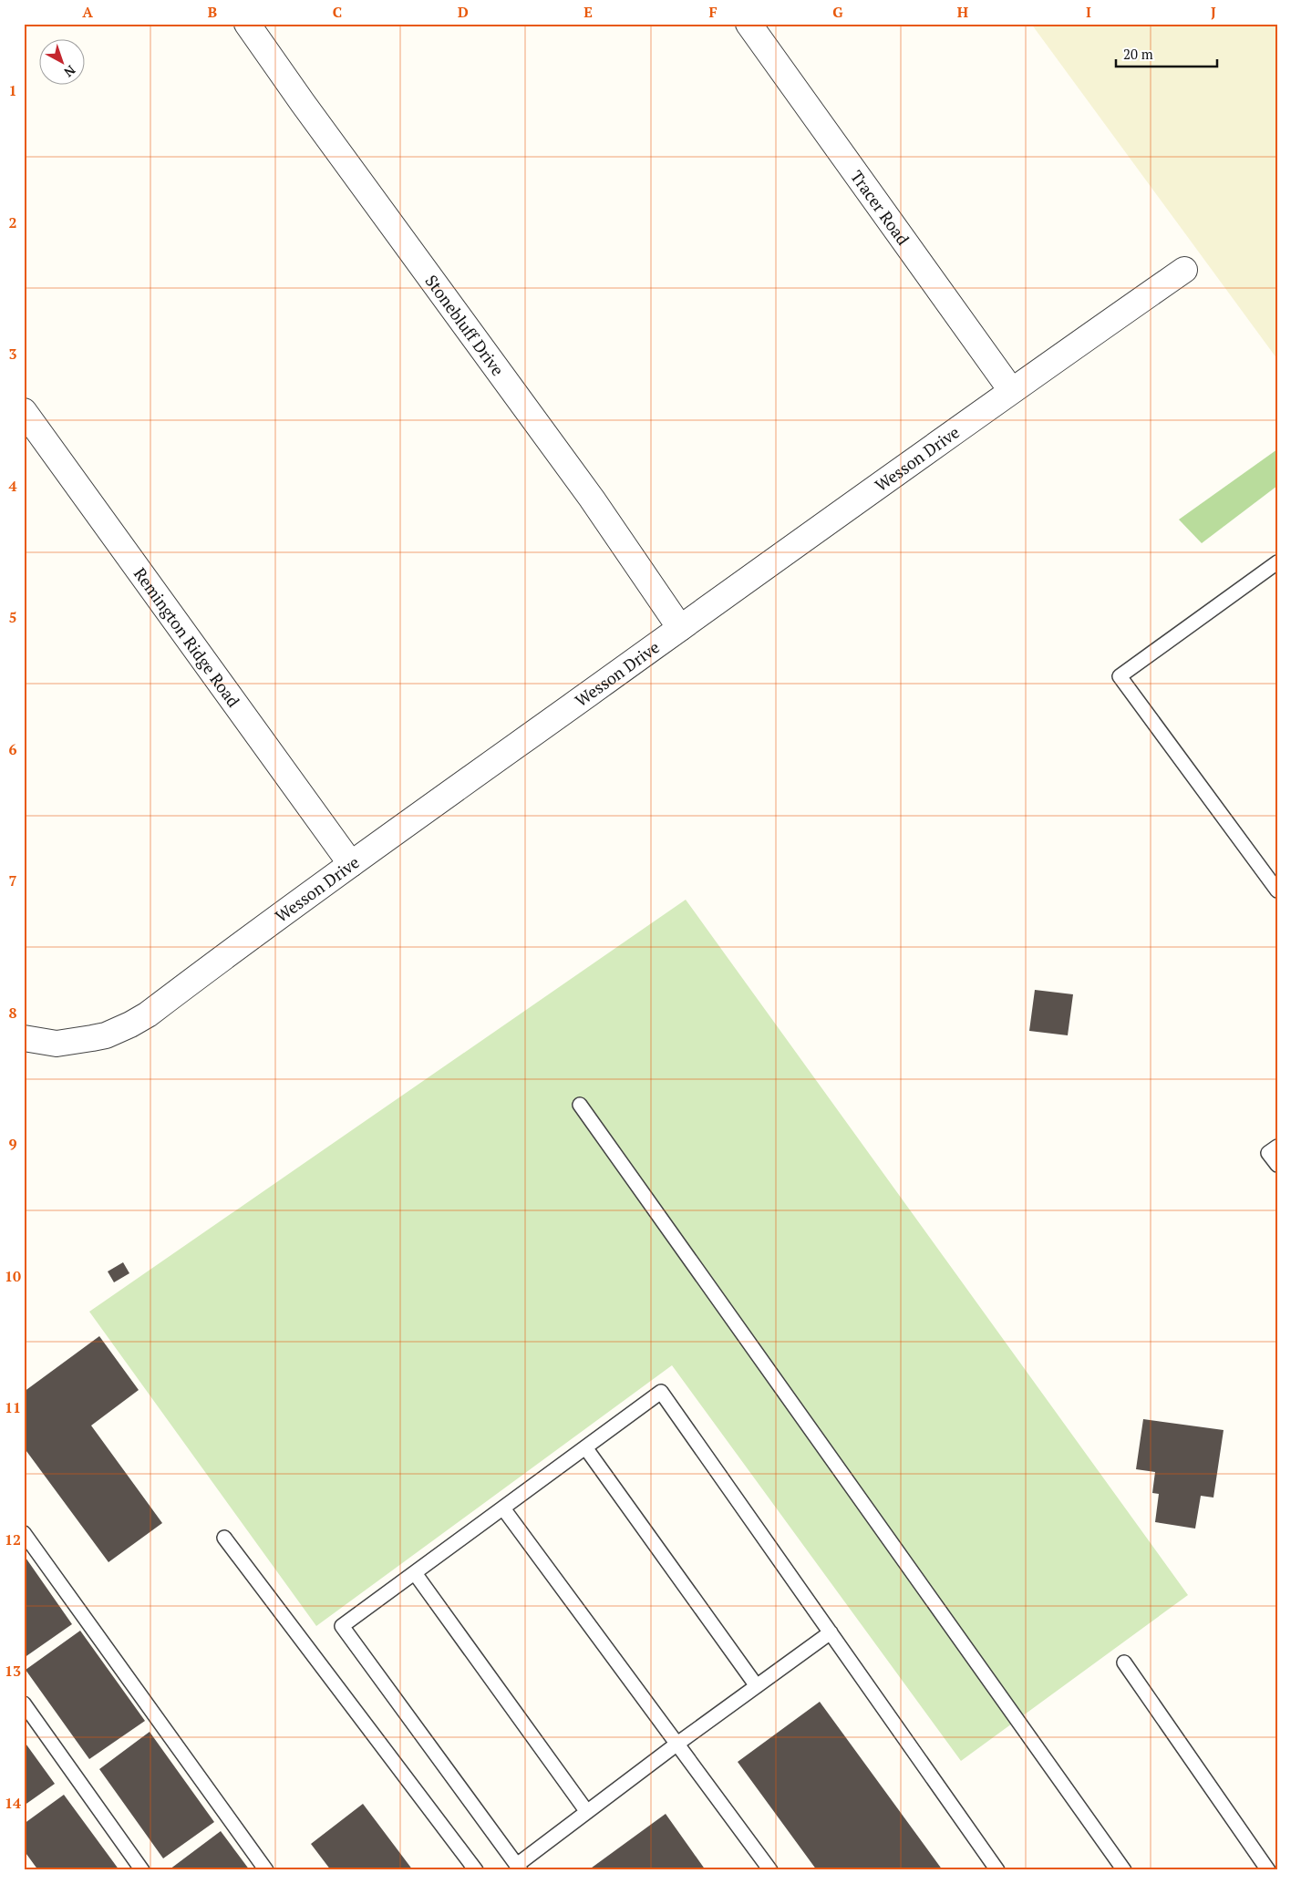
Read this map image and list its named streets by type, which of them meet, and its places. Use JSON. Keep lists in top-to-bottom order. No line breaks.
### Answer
{"streets":{"street":["Tracer Road","Stonebluff Drive","Wesson Drive","Remington Ridge Road"]},"crossings":[["Tracer Road","Wesson Drive"],["Stonebluff Drive","Wesson Drive"],["Wesson Drive","Remington Ridge Road"]],"scale_bar":"20 m","north":"bottom right","grid":{"columns":["A","B","C","D","E","F","G","H","I","J"],"rows":["1","2","3","4","5","6","7","8","9","10","11","12","13","14"]}}
